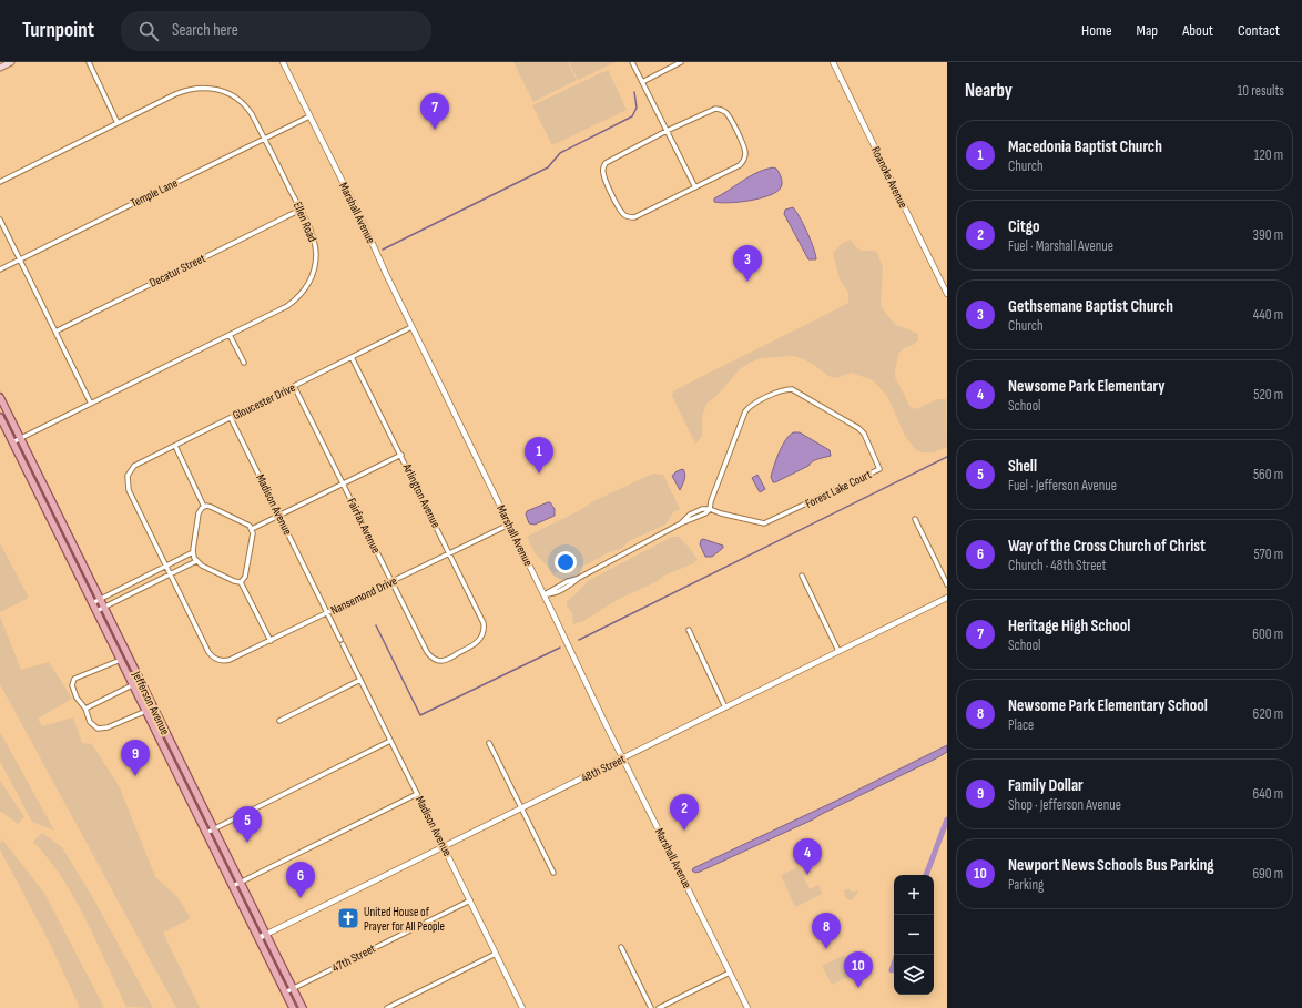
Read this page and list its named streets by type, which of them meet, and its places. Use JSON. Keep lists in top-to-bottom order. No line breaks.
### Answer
{"streets":{"main road":["Jefferson Avenue"],"street":["Roanoke Avenue","Temple Lane","Marshall Avenue","Ellen Road","Decatur Street","Gloucester Drive","Forest Lake Court","Arlington Avenue","Madison Avenue","Fairfax Avenue","Nansemond Drive","48th Street","47th Street"]},"crossings":[["Temple Lane","Marshall Avenue"],["Temple Lane","Ellen Road"],["Marshall Avenue","Gloucester Drive"],["Marshall Avenue","Nansemond Drive"],["Marshall Avenue","48th Street"],["Ellen Road","Decatur Street"],["Ellen Road","Jefferson Avenue"],["Gloucester Drive","Arlington Avenue"],["Gloucester Drive","Madison Avenue"],["Gloucester Drive","Fairfax Avenue"],["Arlington Avenue","Fairfax Avenue"],["Arlington Avenue","Nansemond Drive"],["Madison Avenue","Nansemond Drive"],["Madison Avenue","48th Street"],["Madison Avenue","47th Street"],["Fairfax Avenue","Nansemond Drive"],["Jefferson Avenue","48th Street"],["Jefferson Avenue","47th Street"]],"places":{"church":["United House of Prayer for All People"]},"page":{"header":"Turnpoint","search":"Search here","nav":["Home","Map","About","Contact"],"heading":["Nearby","10 results"],"pins":["7","3","1","9","2","5","4","6","8","10"],"list":[{"mark":"1","name":"Macedonia Baptist Church","note":"Church","value":"120 m"},{"mark":"2","name":"Citgo","note":"Fuel · Marshall Avenue","value":"390 m"},{"mark":"3","name":"Gethsemane Baptist Church","note":"Church","value":"440 m"},{"mark":"4","name":"Newsome Park Elementary","note":"School","value":"520 m"},{"mark":"5","name":"Shell","note":"Fuel · Jefferson Avenue","value":"560 m"},{"mark":"6","name":"Way of the Cross Church of Christ","note":"Church · 48th Street","value":"570 m"},{"mark":"7","name":"Heritage High School","note":"School","value":"600 m"},{"mark":"8","name":"Newsome Park Elementary School","note":"Place","value":"620 m"},{"mark":"9","name":"Family Dollar","note":"Shop · Jefferson Avenue","value":"640 m"},{"mark":"10","name":"Newport News Schools Bus Parking","note":"Parking","value":"690 m"}],"map_buttons":["+","−"]}}
